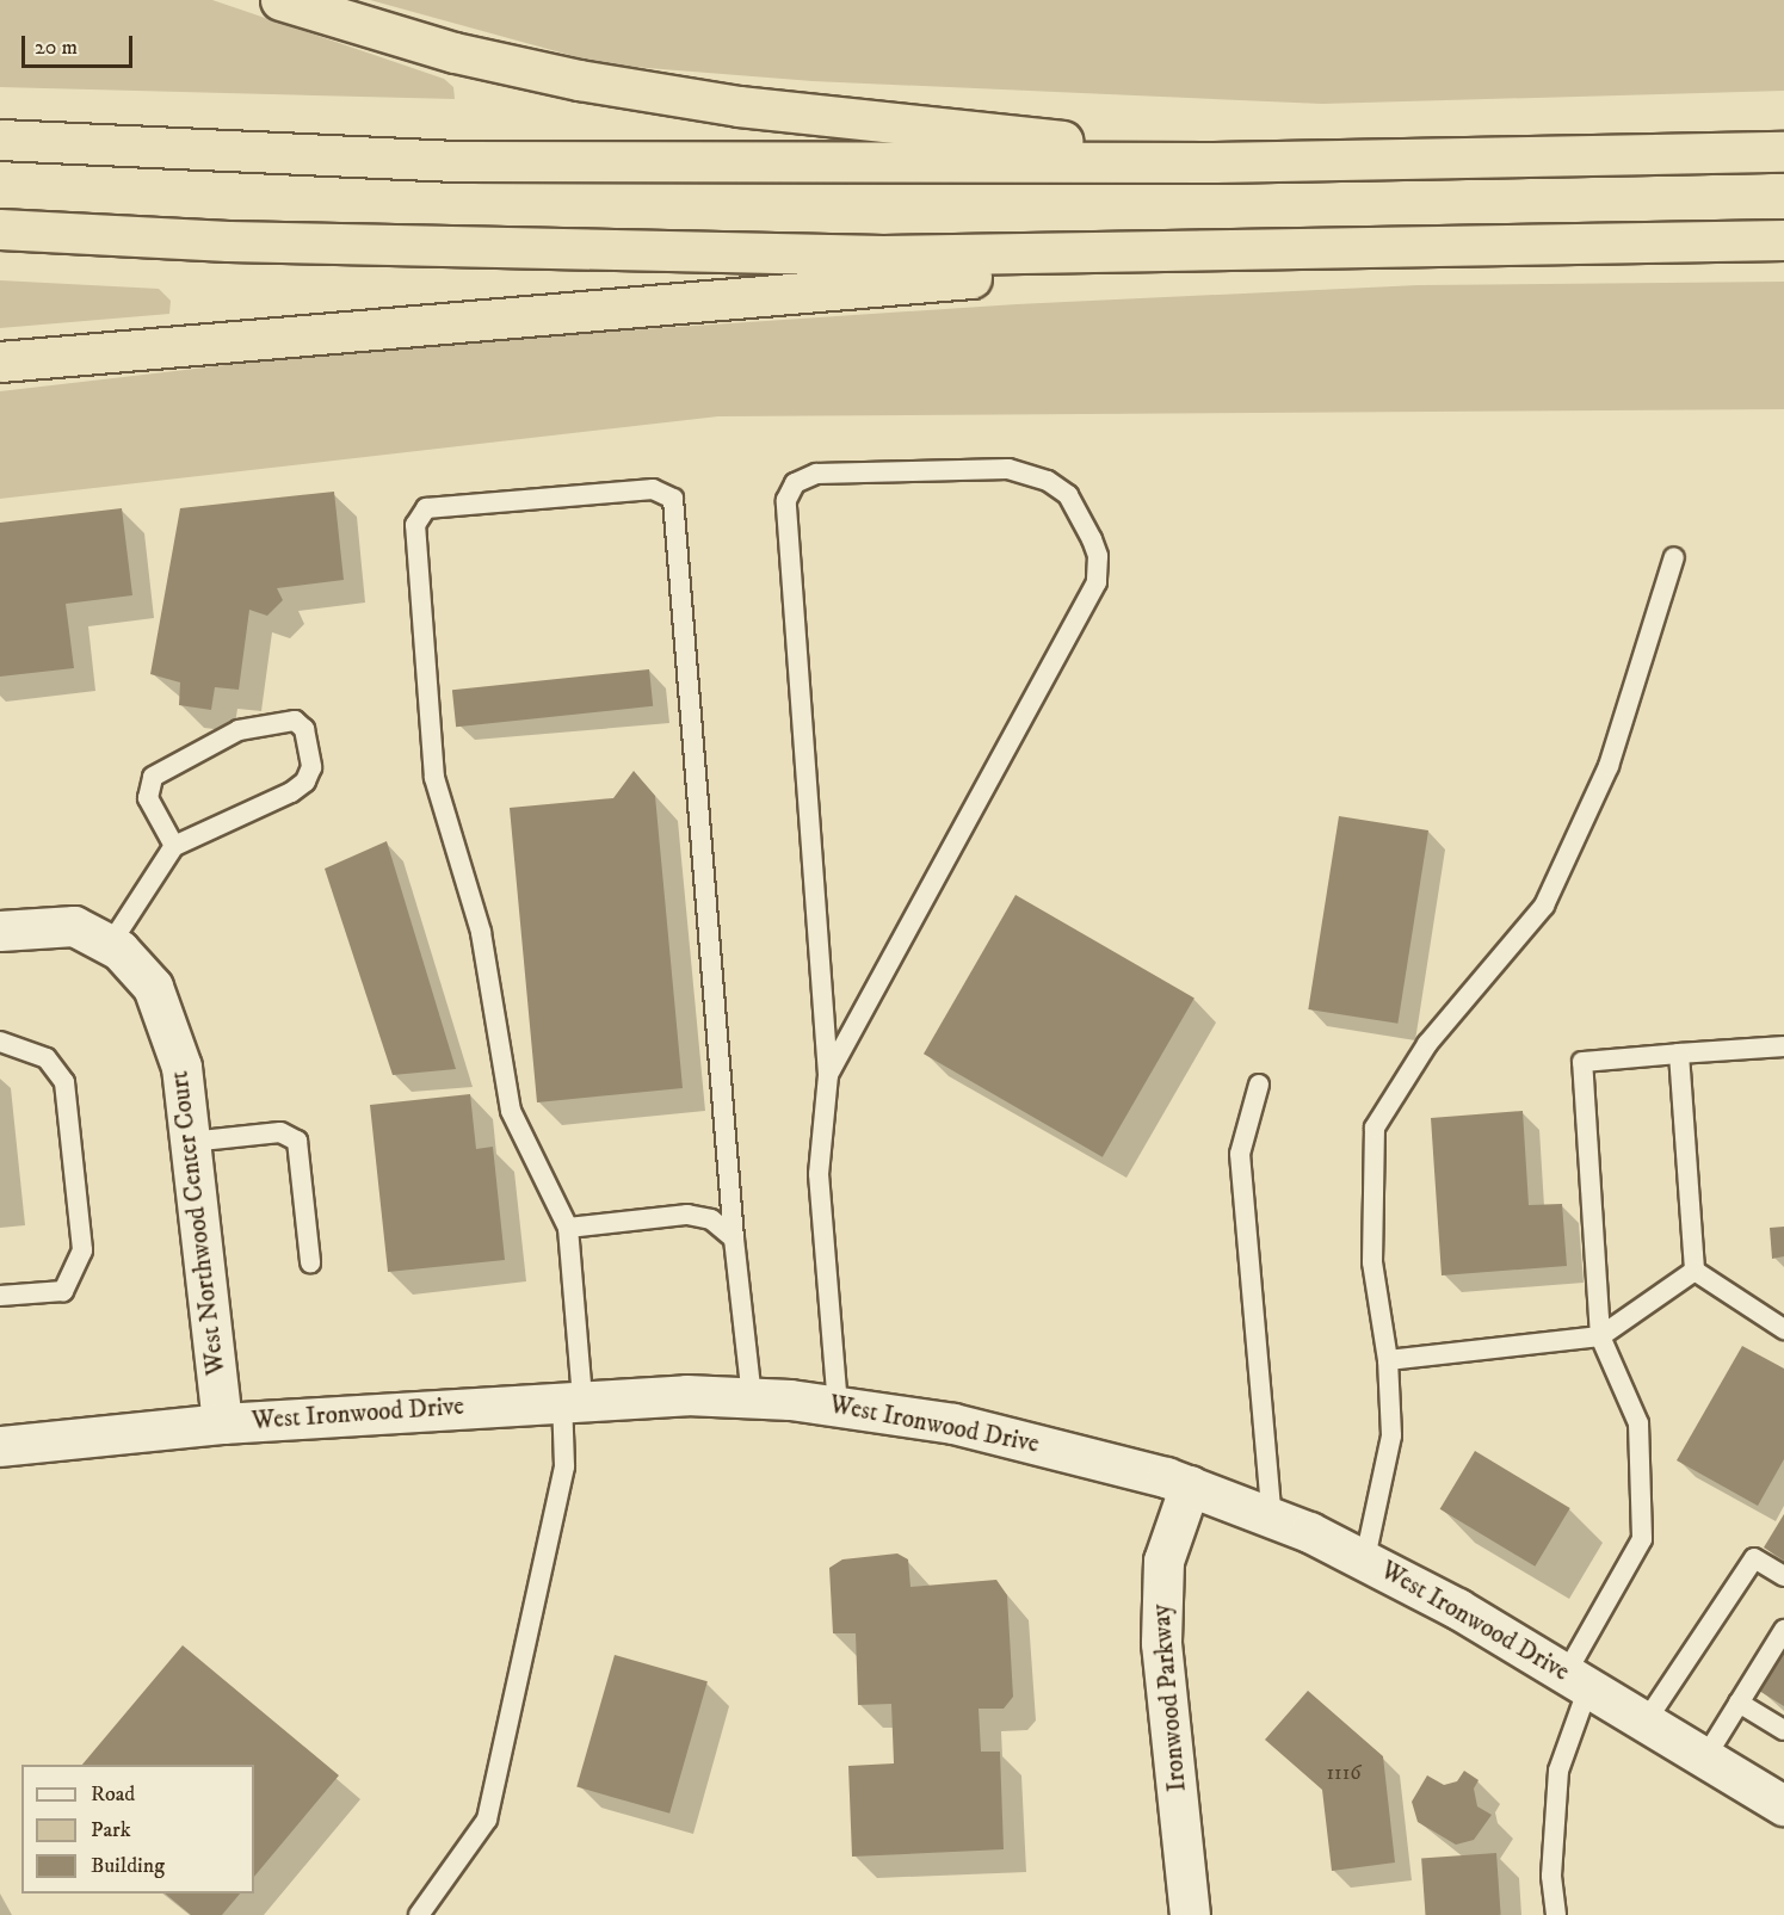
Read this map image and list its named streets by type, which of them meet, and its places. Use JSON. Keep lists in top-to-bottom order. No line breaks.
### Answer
{"streets":{"street":["West Northwood Center Court","West Ironwood Drive","Ironwood Parkway"]},"crossings":[["West Northwood Center Court","West Ironwood Drive"],["West Ironwood Drive","Ironwood Parkway"]],"house_numbers":["1116"],"legend":["Road","Park","Building"],"scale_bar":"20 m"}
